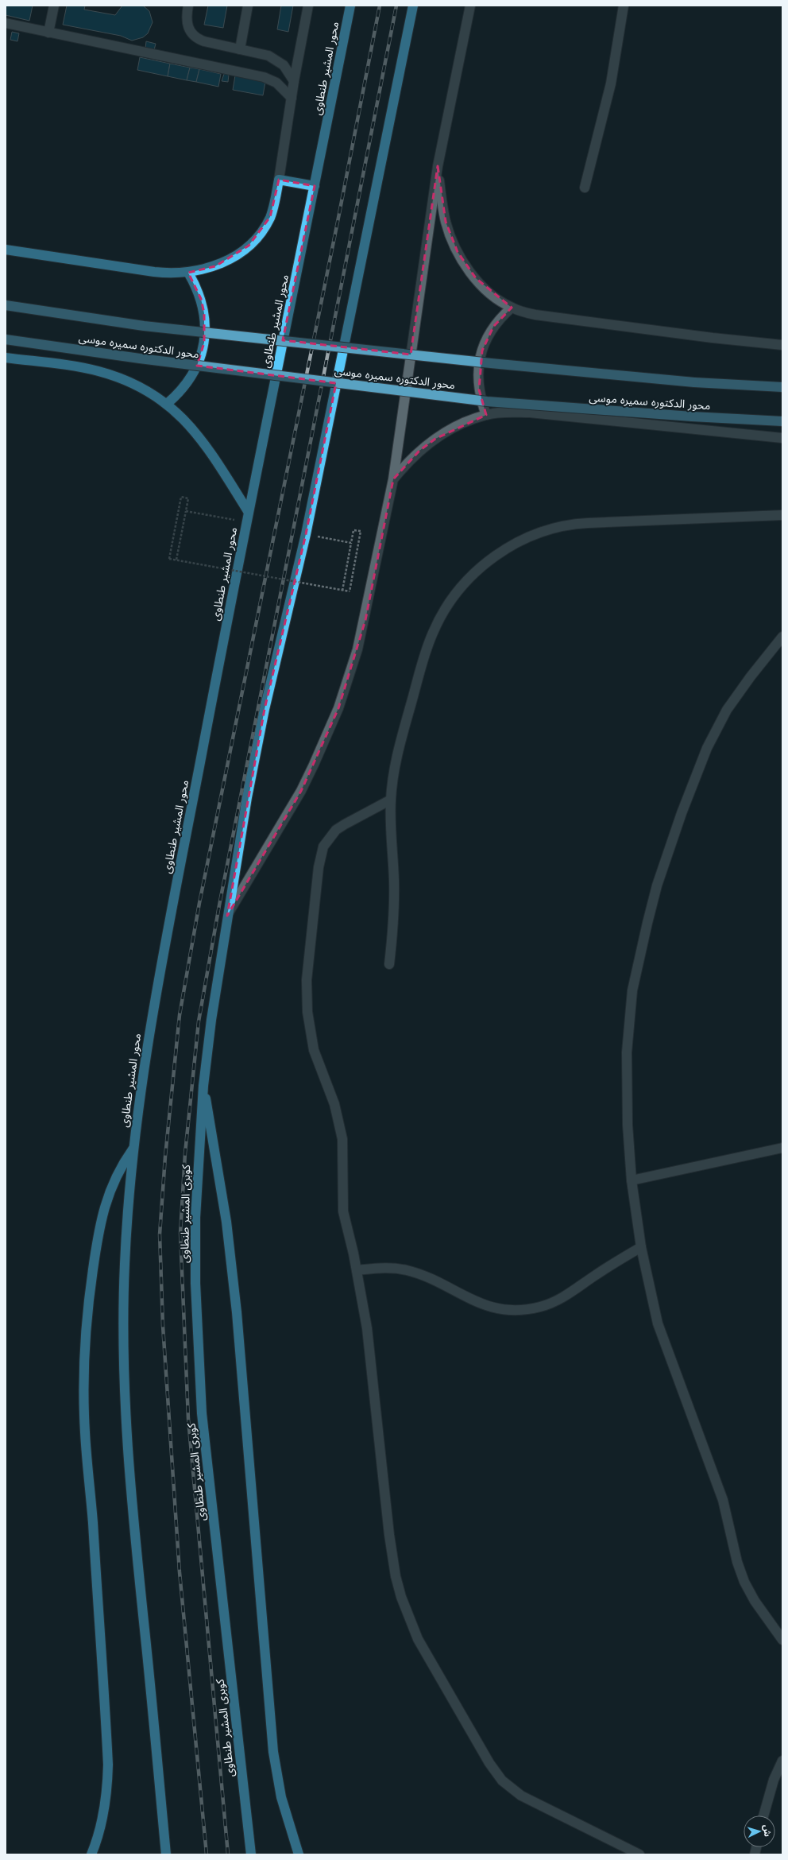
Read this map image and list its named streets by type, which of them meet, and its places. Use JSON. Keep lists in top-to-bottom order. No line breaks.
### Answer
{"streets":{"highway":["محور المشير طنطاوى","كوبرى المشير طنطاوى"],"main road":["محور الدكتوره سميره موسى"]},"north":"right"}
